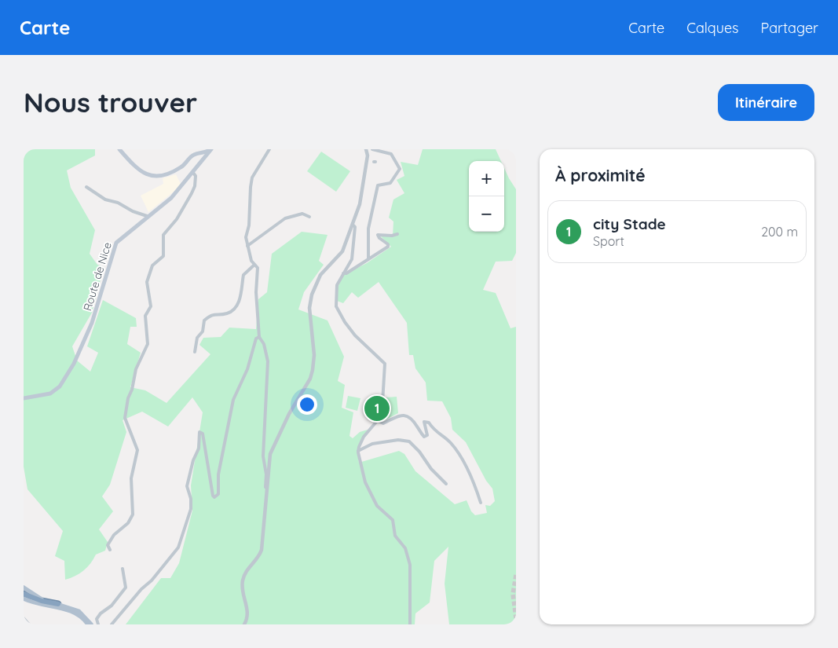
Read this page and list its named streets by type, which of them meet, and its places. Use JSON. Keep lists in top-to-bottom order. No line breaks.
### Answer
{"streets":{"main road":["Route de Nice"]},"page":{"header":"Carte","nav":["Carte","Calques","Partager"],"buttons":"Itinéraire","title":"Nous trouver","heading":"À proximité","map_buttons":["+","−"],"list":[{"mark":"1","name":"city Stade","note":"Sport","value":"200 m"}],"pins":"1"}}
